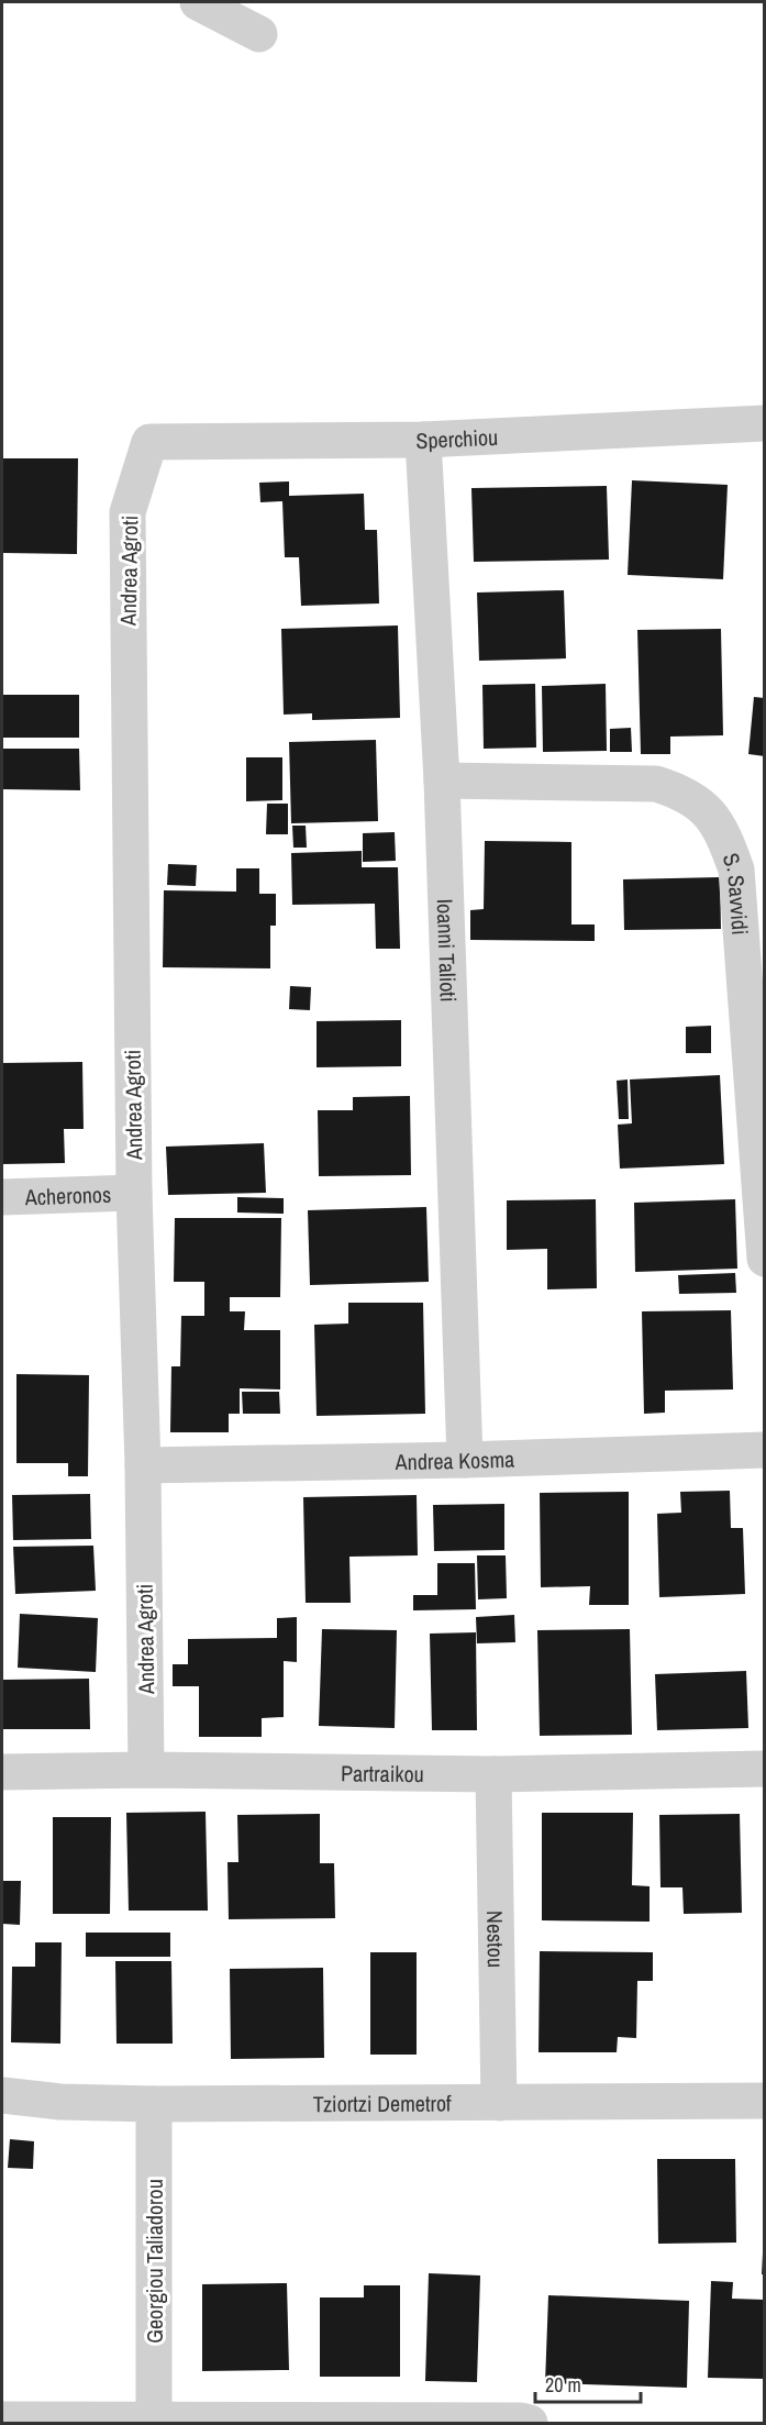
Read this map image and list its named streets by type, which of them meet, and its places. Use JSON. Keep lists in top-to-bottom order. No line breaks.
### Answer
{"streets":{"street":["Sperchiou","Andrea Agroti","S. Savvidi","Ioanni Talioti","Acheronos","Andrea Kosma","Partraikou","Nestou","Tziortzi Demetrof","Georgiou Taliadorou"]},"crossings":[["Sperchiou","Andrea Agroti"],["Sperchiou","Ioanni Talioti"],["Andrea Agroti","Acheronos"],["Andrea Agroti","Andrea Kosma"],["Andrea Agroti","Partraikou"],["S. Savvidi","Ioanni Talioti"],["Ioanni Talioti","Andrea Kosma"],["Partraikou","Nestou"],["Nestou","Tziortzi Demetrof"],["Tziortzi Demetrof","Georgiou Taliadorou"]],"scale_bar":"20 m"}
